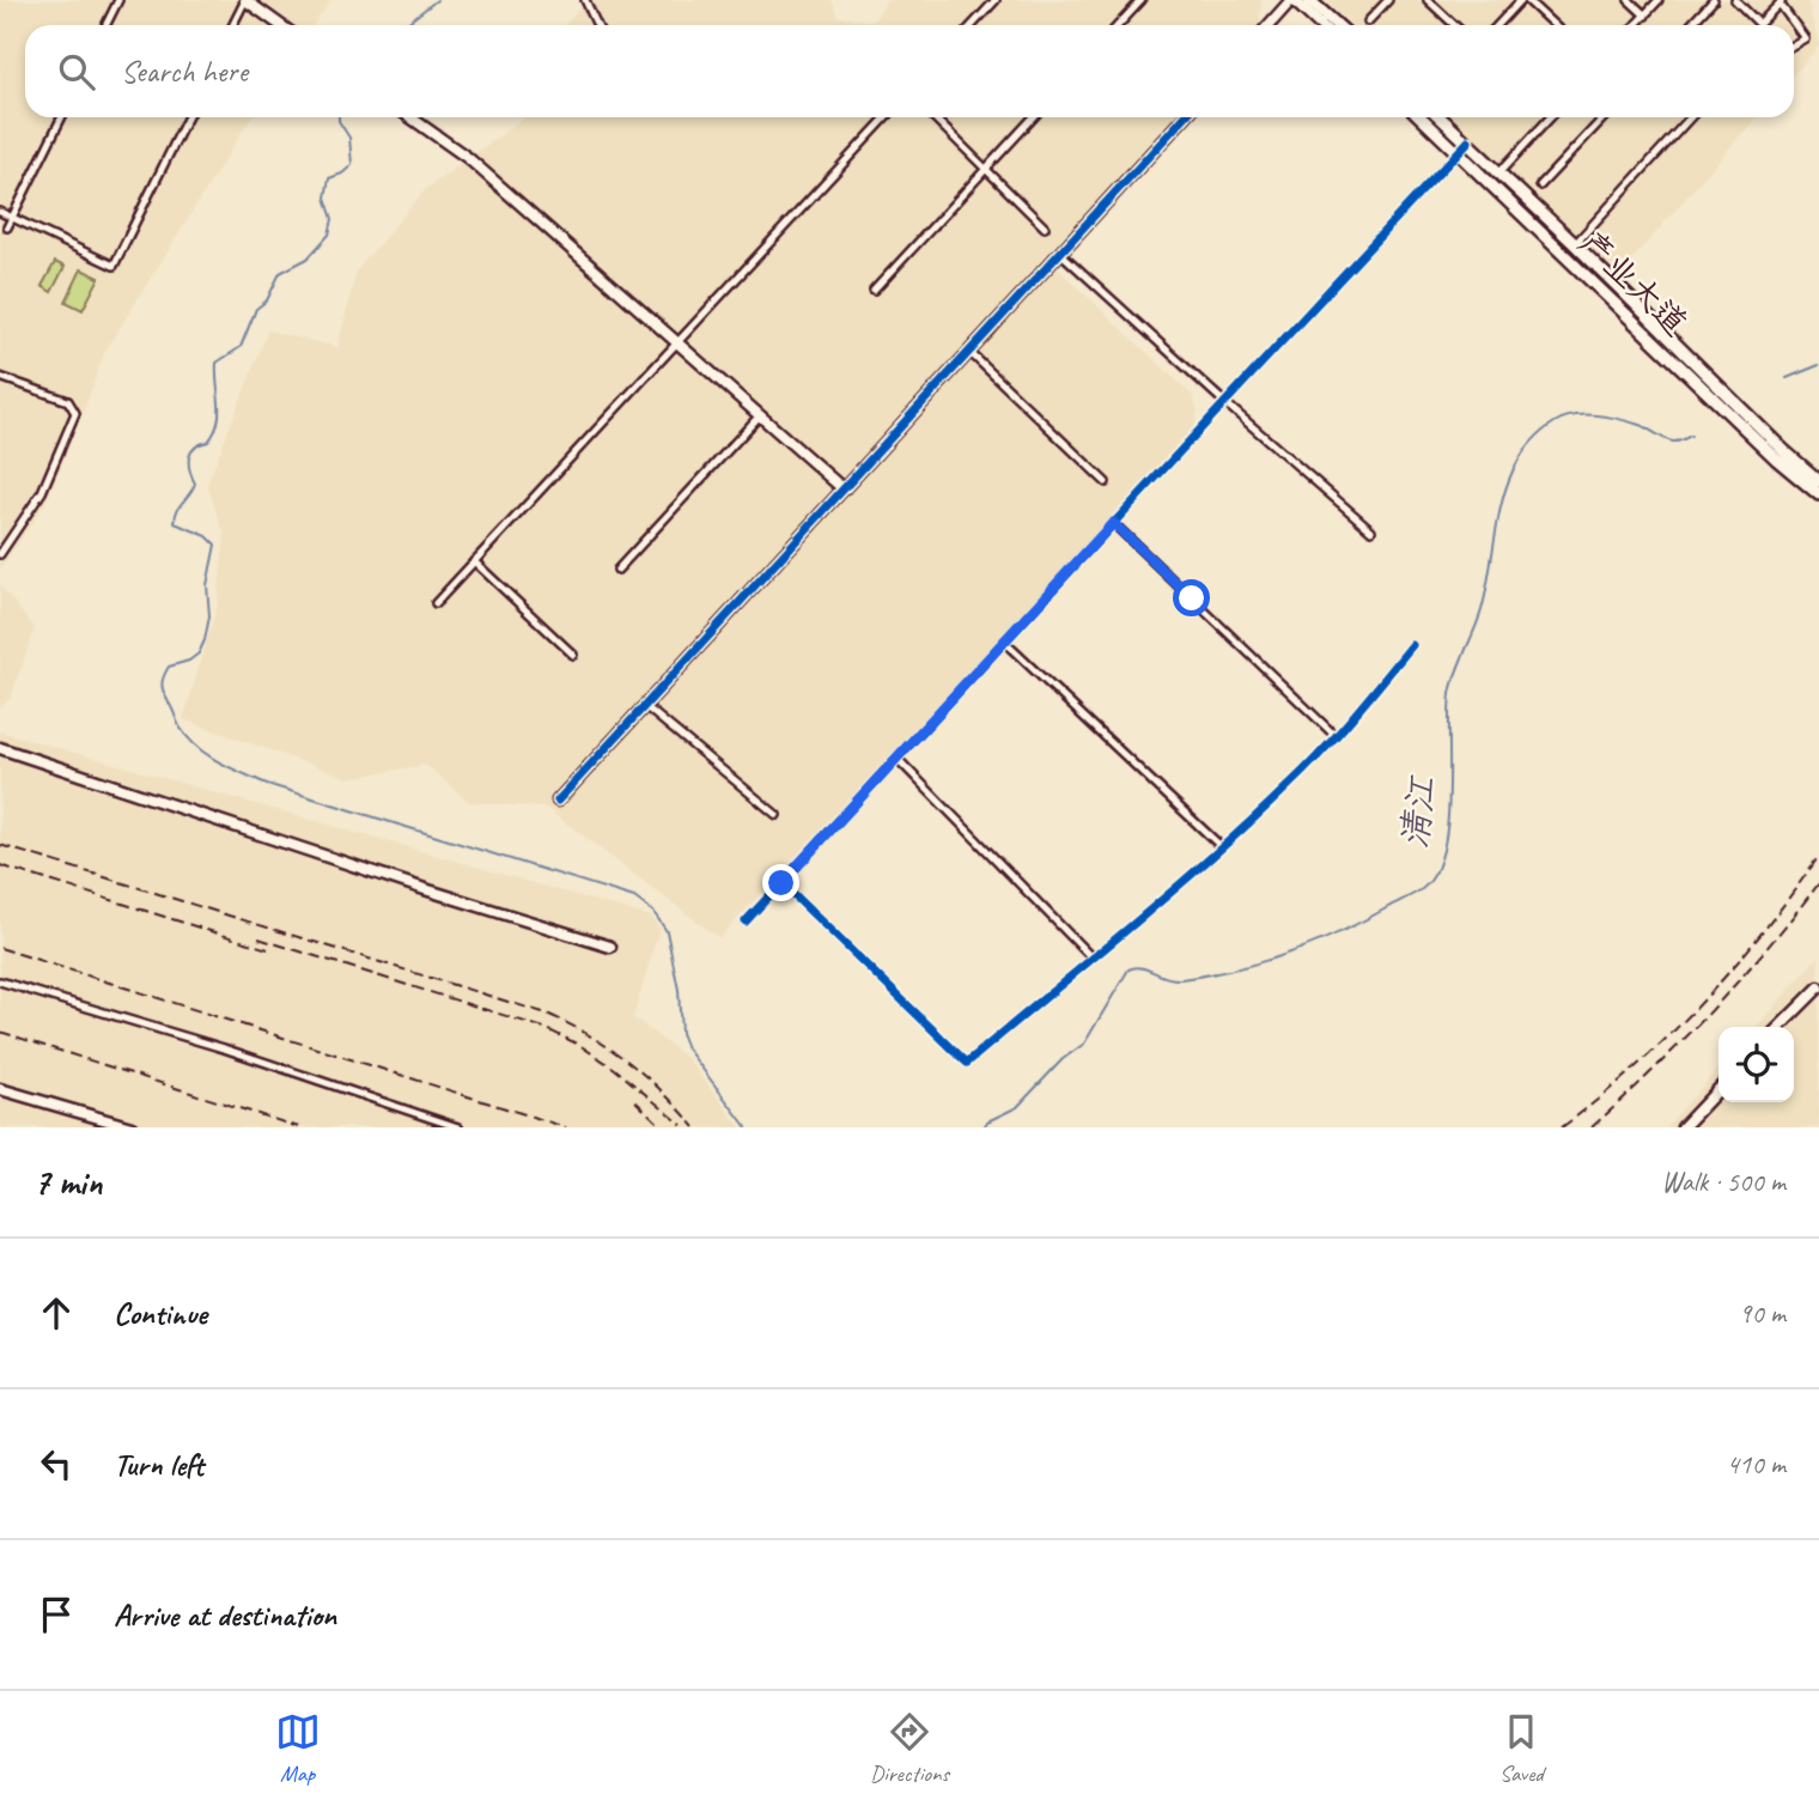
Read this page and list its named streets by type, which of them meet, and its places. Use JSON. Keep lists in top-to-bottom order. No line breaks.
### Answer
{"streets":{"main road":["产业大道"]},"water":["清江"],"page":{"search":"Search here","heading":["7 min","Walk · 500 m"],"list":[["Continue","90 m"],["Turn left","410 m"],"Arrive at destination"],"nav":["Map","Directions","Saved"]}}
